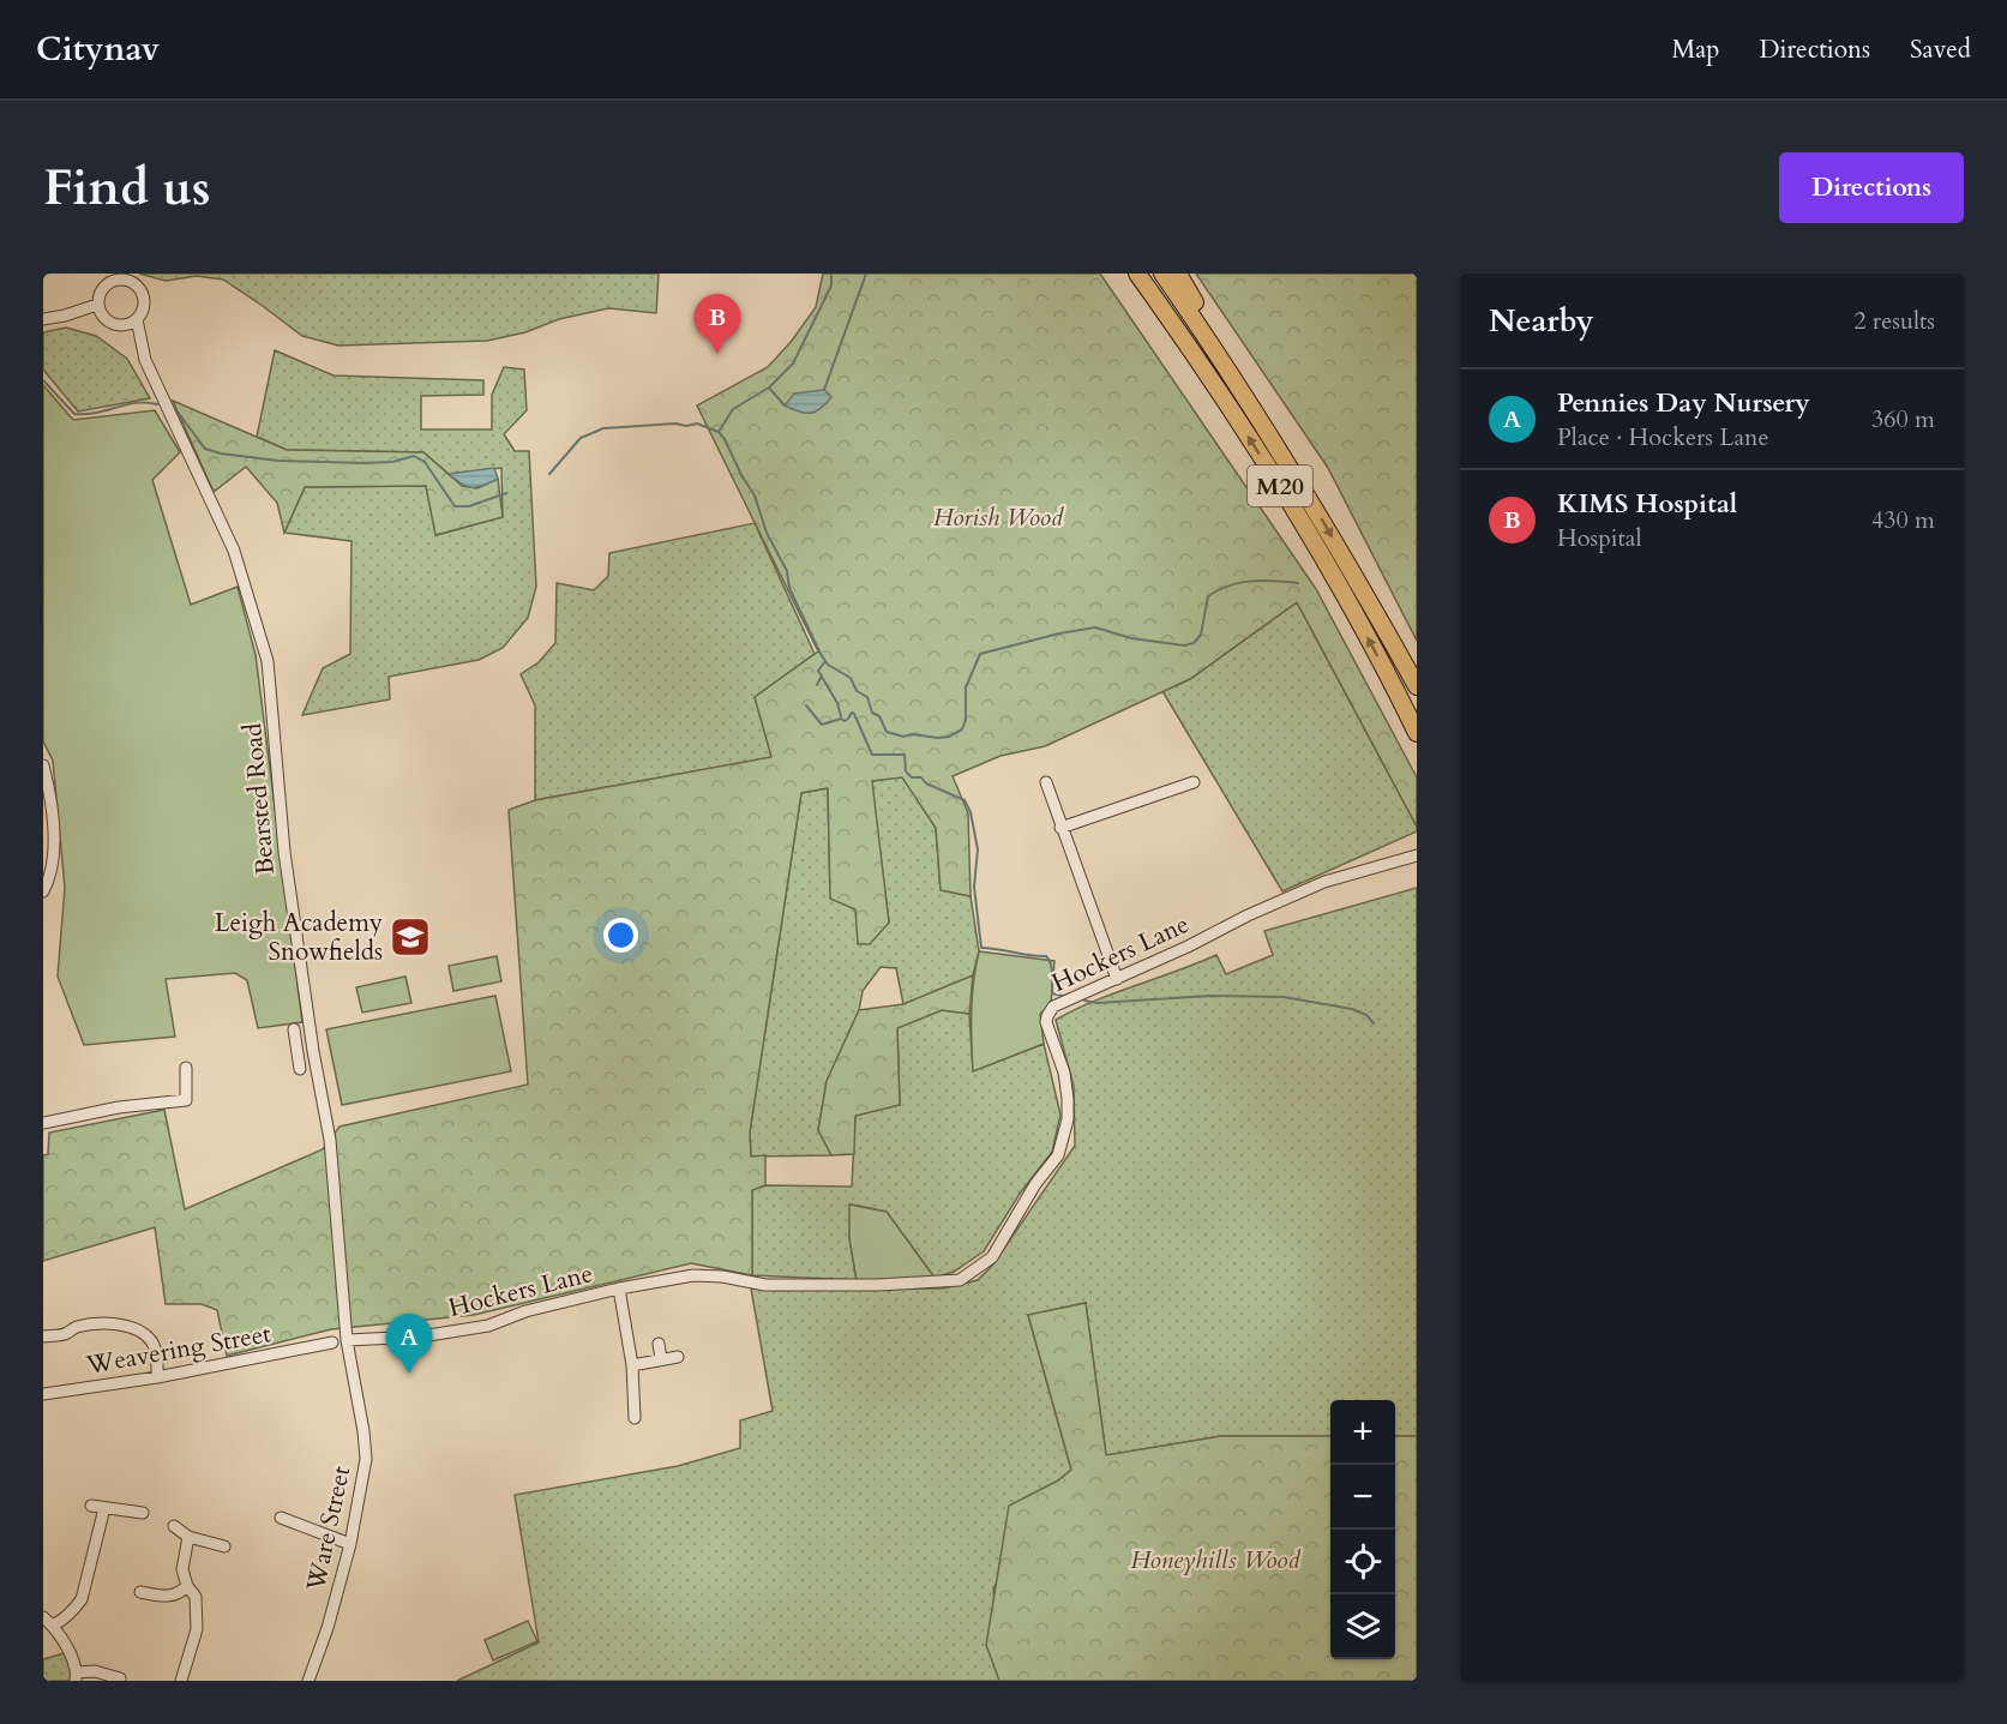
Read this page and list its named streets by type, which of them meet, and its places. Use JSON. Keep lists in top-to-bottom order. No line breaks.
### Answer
{"streets":{"highway":["M20"],"street":["Bearsted Road","Hockers Lane","Weavering Street","Ware Street"]},"crossings":[["Bearsted Road","Hockers Lane"],["Bearsted Road","Ware Street"],["Hockers Lane","Ware Street"]],"parks":["Horish Wood","Honeyhills Wood"],"places":{"school or university":["Leigh Academy Snowfields"]},"page":{"header":"Citynav","nav":["Map","Directions","Saved"],"buttons":"Directions","title":"Find us","heading":["Nearby","2 results"],"pins":["B","A"],"list":[{"mark":"A","name":"Pennies Day Nursery","note":"Place · Hockers Lane","value":"360 m"},{"mark":"B","name":"KIMS Hospital","note":"Hospital","value":"430 m"}],"map_buttons":["+","−"]}}
